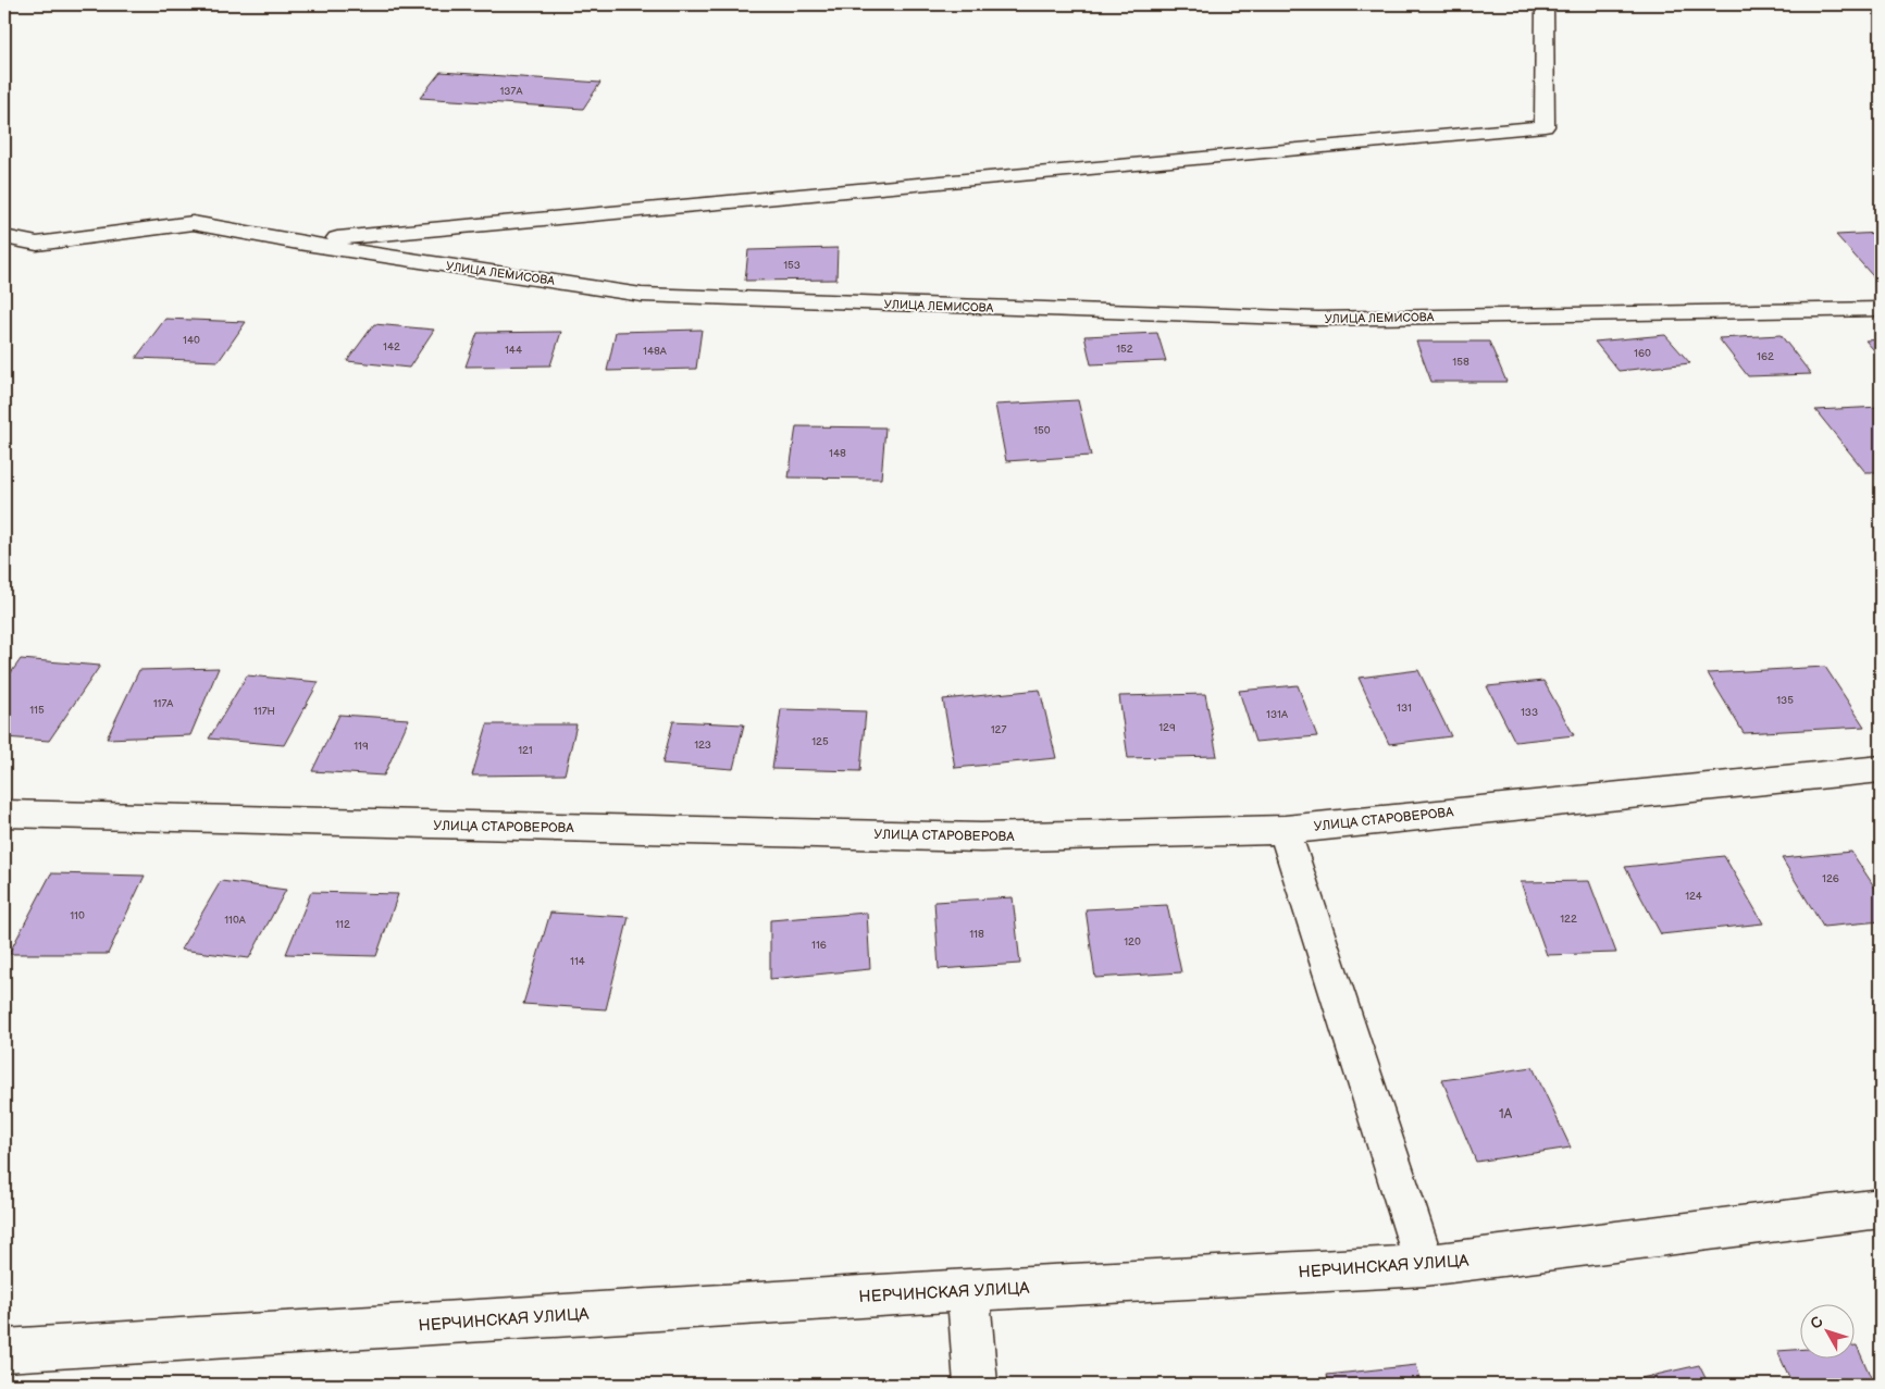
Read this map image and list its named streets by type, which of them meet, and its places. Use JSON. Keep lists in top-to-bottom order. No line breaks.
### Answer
{"streets":{"street":["УЛИЦА ЛЕМИСОВА","УЛИЦА СТАРОВЕРОВА","НЕРЧИНСКАЯ УЛИЦА"]},"house_numbers":["137А","153","140","142","152","144","148А","160","162","158","150","148","135","117А","131","115","117Н","133","131А","129","127","125","123","119","121","126","124","110","122","110А","112","118","120","116","114","1А"],"north":"top left"}
